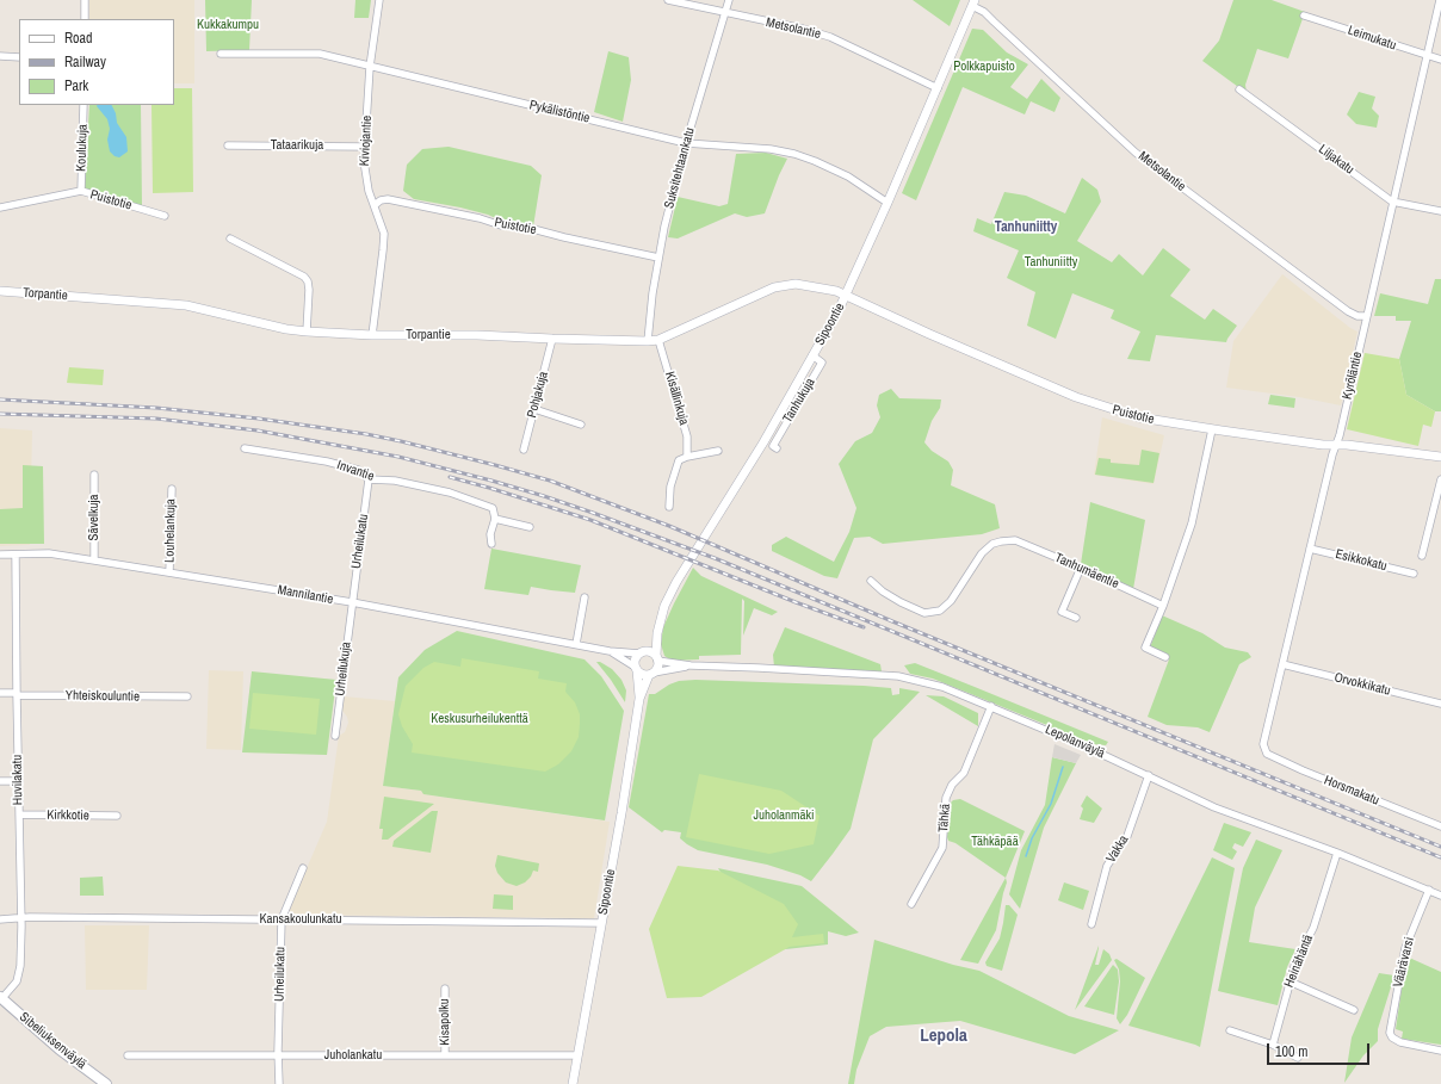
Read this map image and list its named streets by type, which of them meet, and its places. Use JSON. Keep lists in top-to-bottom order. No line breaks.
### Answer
{"streets":{"main road":["Sibeliuksenväylä"],"street":["Metsolantie","Leimukatu","Pykälistöntie","Kiviojantie","Tataarikuja","Koulukuja","Liljakatu","Suksitehtaankatu","Puistotie","Torpantie","Sipoontie","Kyröläntie","Pohjakuja","Kisällinkuja","Tanhukuja","Invantie","Sävelkuja","Louhelankuja","Urheilukatu","Esikkokatu","Tanhumäentie","Mannilantie","Urheilukuja","Orvokkikatu","Yhteiskouluntie","Lepolanväylä","Huvilakatu","Horsmakatu","Kirkkotie","Tähkä","Vakka","Kansakoulunkatu","Heinähäntä","Väärävarsi","Kisapolku","Juholankatu"]},"crossings":[["Metsolantie","Suksitehtaankatu"],["Metsolantie","Sipoontie"],["Metsolantie","Kyröläntie"],["Leimukatu","Kyröläntie"],["Pykälistöntie","Kiviojantie"],["Pykälistöntie","Suksitehtaankatu"],["Pykälistöntie","Sipoontie"],["Kiviojantie","Tataarikuja"],["Kiviojantie","Puistotie"],["Kiviojantie","Torpantie"],["Koulukuja","Puistotie"],["Liljakatu","Kyröläntie"],["Suksitehtaankatu","Puistotie"],["Suksitehtaankatu","Torpantie"],["Puistotie","Torpantie"],["Puistotie","Sipoontie"],["Puistotie","Kyröläntie"],["Torpantie","Sipoontie"],["Torpantie","Pohjakuja"],["Torpantie","Kisällinkuja"],["Sipoontie","Tanhukuja"],["Sipoontie","Mannilantie"],["Sipoontie","Lepolanväylä"],["Sipoontie","Kansakoulunkatu"],["Sipoontie","Juholankatu"],["Kyröläntie","Esikkokatu"],["Kyröläntie","Orvokkikatu"],["Kyröläntie","Horsmakatu"],["Invantie","Urheilukatu"],["Sävelkuja","Mannilantie"],["Louhelankuja","Mannilantie"],["Urheilukatu","Mannilantie"],["Urheilukatu","Urheilukuja"],["Urheilukatu","Kansakoulunkatu"],["Urheilukatu","Juholankatu"],["Mannilantie","Urheilukuja"],["Mannilantie","Lepolanväylä"],["Mannilantie","Huvilakatu"],["Yhteiskouluntie","Huvilakatu"],["Lepolanväylä","Tähkä"],["Lepolanväylä","Vakka"],["Lepolanväylä","Heinähäntä"],["Lepolanväylä","Väärävarsi"],["Huvilakatu","Kirkkotie"],["Huvilakatu","Kansakoulunkatu"],["Huvilakatu","Sibeliuksenväylä"],["Kisapolku","Juholankatu"]],"districts":["Tanhuniitty","Lepola"],"parks":["Kukkakumpu","Polkkapuisto","Tanhuniitty","Keskusurheilukenttä","Juholanmäki","Tähkäpää"],"legend":["Road","Railway","Park"],"scale_bar":"100 m"}
